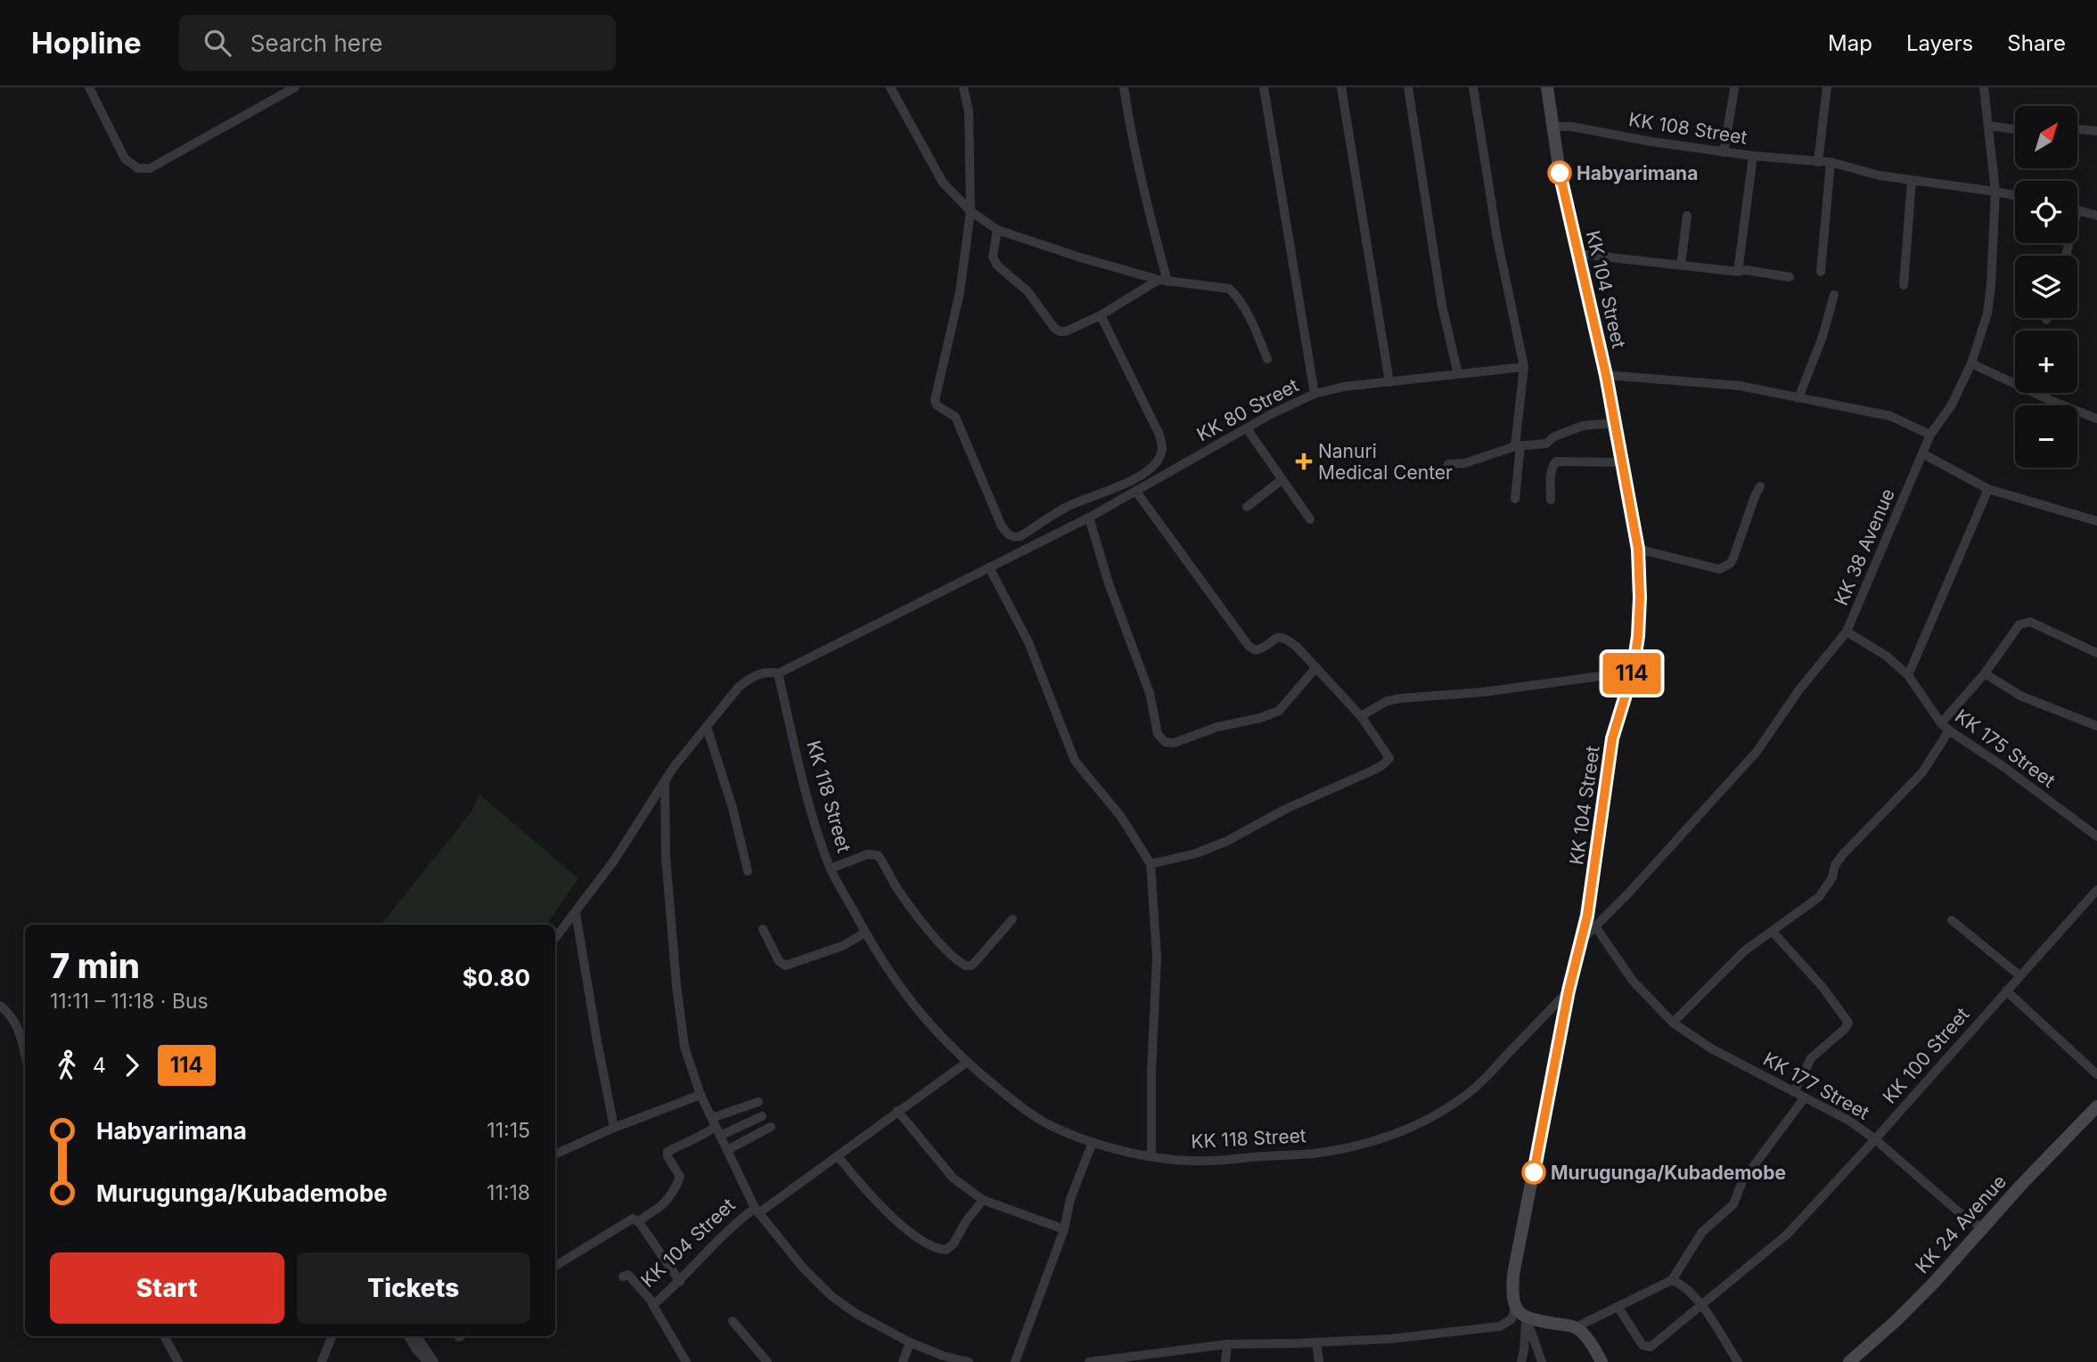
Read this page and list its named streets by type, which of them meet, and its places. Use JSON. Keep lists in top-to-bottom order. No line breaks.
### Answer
{"streets":{"street":["KK 108 Street","KK 104 Street","KK 80 Street","KK 38 Avenue","KK 175 Street","KK 118 Street","KK 100 Street","KK 177 Street","KK 24 Avenue"]},"crossings":[["KK 108 Street","KK 104 Street"],["KK 108 Street","KK 38 Avenue"],["KK 104 Street","KK 38 Avenue"],["KK 104 Street","KK 118 Street"],["KK 80 Street","KK 118 Street"],["KK 38 Avenue","KK 175 Street"],["KK 38 Avenue","KK 177 Street"],["KK 100 Street","KK 177 Street"]],"places":{"other":["Habyarimana","Murugunga/Kubademobe"],"health":["Nanuri Medical Center"]},"lines":["bus line 114"],"north":"top right","page":{"header":"Hopline","search":"Search here","nav":["Map","Layers","Share"],"on_map":"114","map_buttons":["+","−"],"heading":["7 min","11:11 – 11:18 · Bus","$0.80"],"legs":["4","114"],"list":[{"name":"Habyarimana","value":"11:15"},{"name":"Murugunga/Kubademobe","value":"11:18"}],"buttons":["Start","Tickets"]}}
